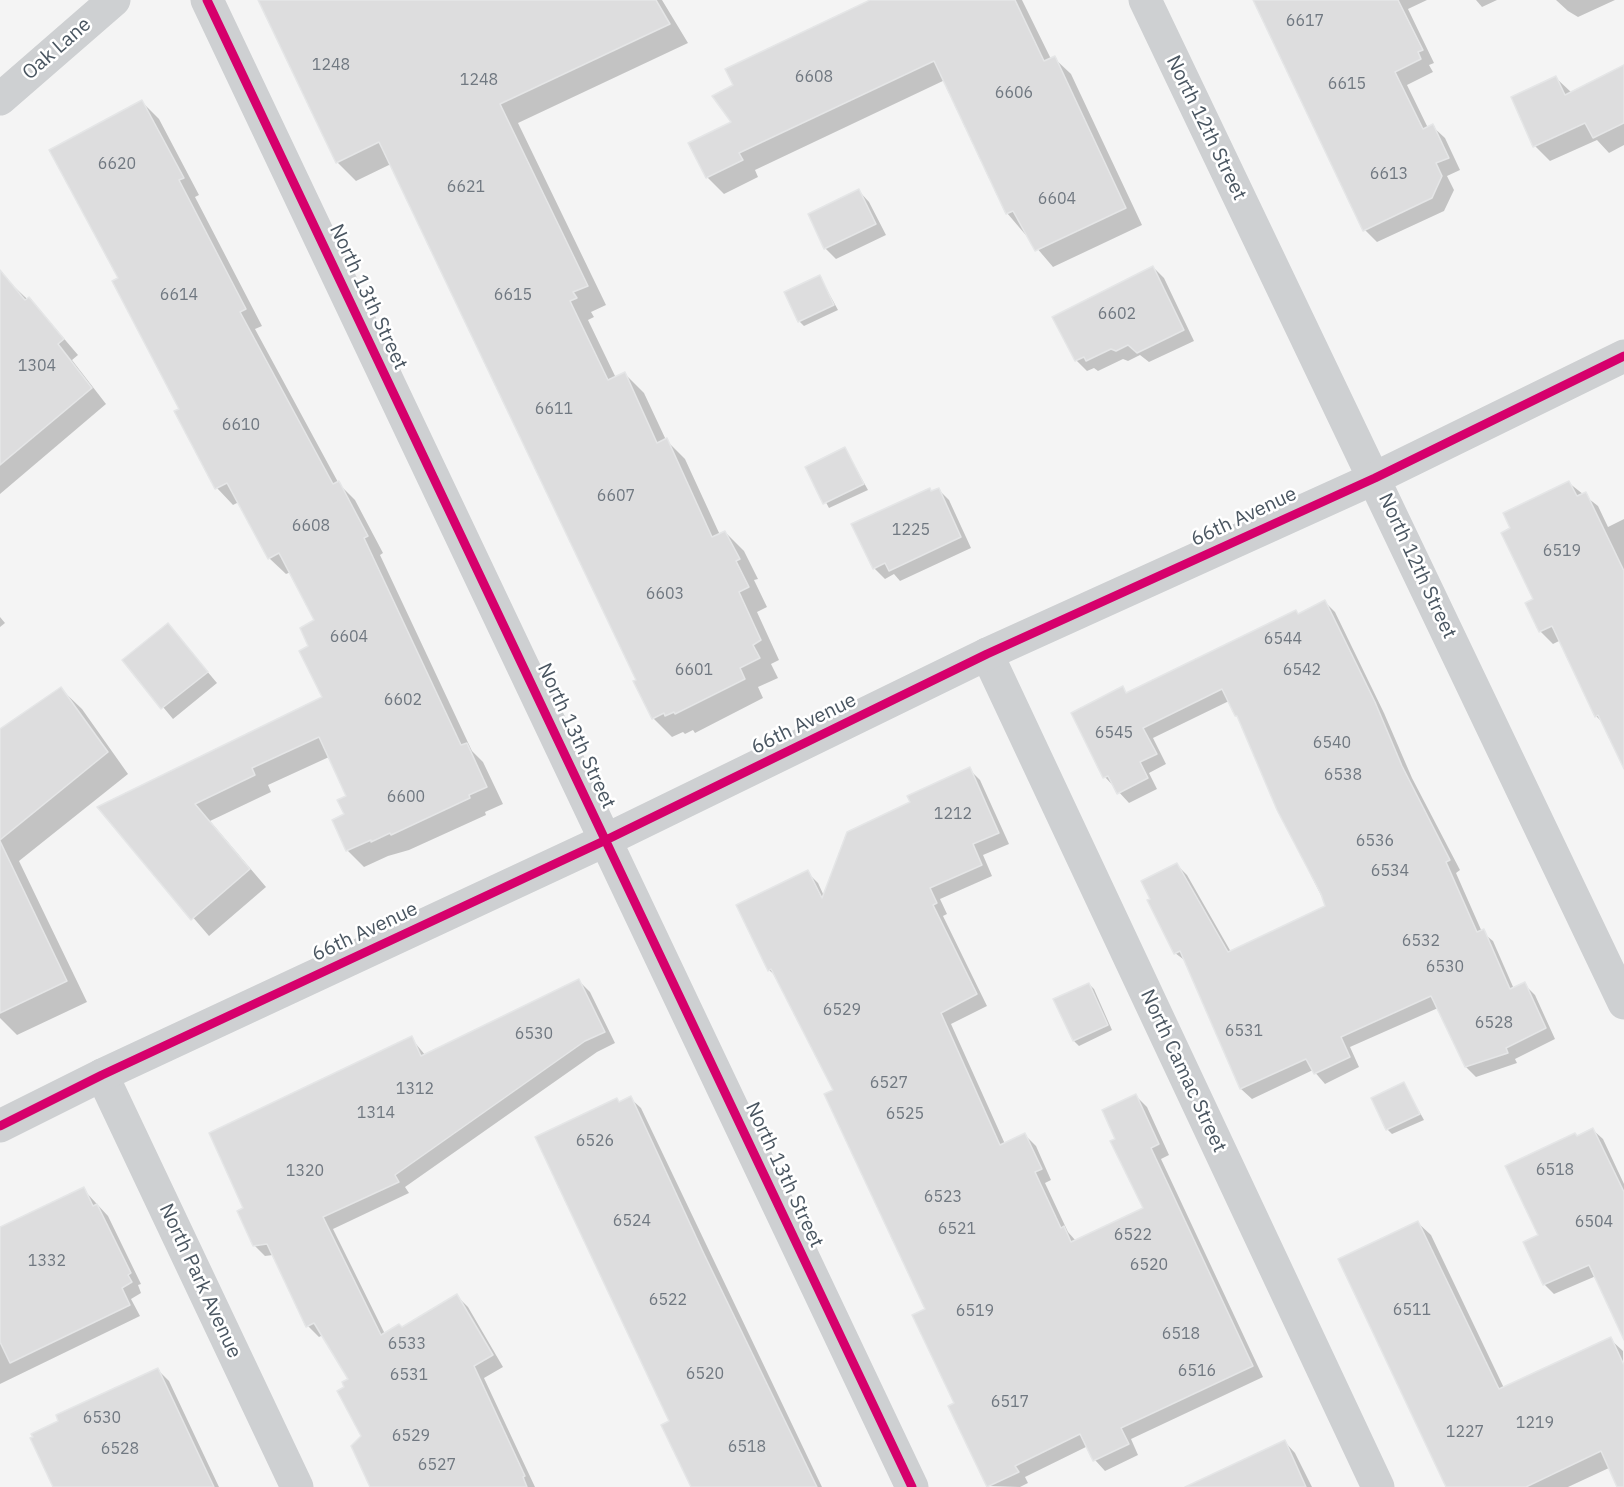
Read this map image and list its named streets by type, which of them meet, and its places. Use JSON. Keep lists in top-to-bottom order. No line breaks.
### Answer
{"streets":{"street":["Oak Lane","North 12th Street","North 13th Street","66th Avenue","North Camac Street","North Park Avenue"]},"crossings":[["North 12th Street","66th Avenue"],["North 13th Street","66th Avenue"],["66th Avenue","North Camac Street"],["66th Avenue","North Park Avenue"]],"house_numbers":["6617","1248","6608","1248","6615","6606","6620","6613","6621","6604","6614","6615","6602","1304","6611","6610","6607","6608","1225","6519","6603","6604","6544","6601","6542","6602","6545","6540","6538","6600","1212","6536","6534","6532","6530","6529","6528","6531","6530","6527","1312","1314","6525","6526","6518","1320","6523","6524","6504","6521","6522","1332","6520","6522","6511","6519","6518","6533","6516","6520","6531","6517","6530","1219","1227","6529","6518","6528","6527"]}
